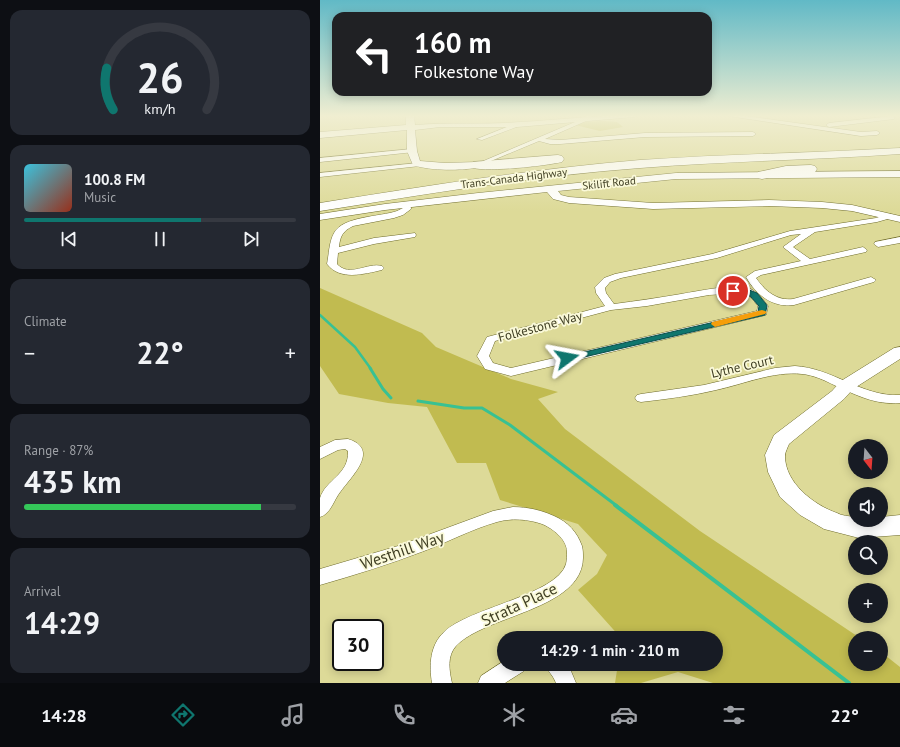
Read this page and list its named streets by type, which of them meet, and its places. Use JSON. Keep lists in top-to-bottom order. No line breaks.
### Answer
{"streets":{"highway":["Trans-Canada Highway"],"street":["Skilift Road","Folkestone Way","Lythe Court","Westhill Way","Strata Place"]},"crossings":[["Westhill Way","Strata Place"]],"north":"bottom","page":{"turn":["160 m","Folkestone Way"],"song":["100.8 FM","Music"],"tile":["Climate",["Range · 87%","435 km"],["Arrival","14:29"]],"heat":["−","22°","+"],"map_buttons":["+","−"],"limit":"30","trip":"14:29 · 1 min · 210 m","tabs":["14:28","22°"],"gauge":["26","km/h"]}}
